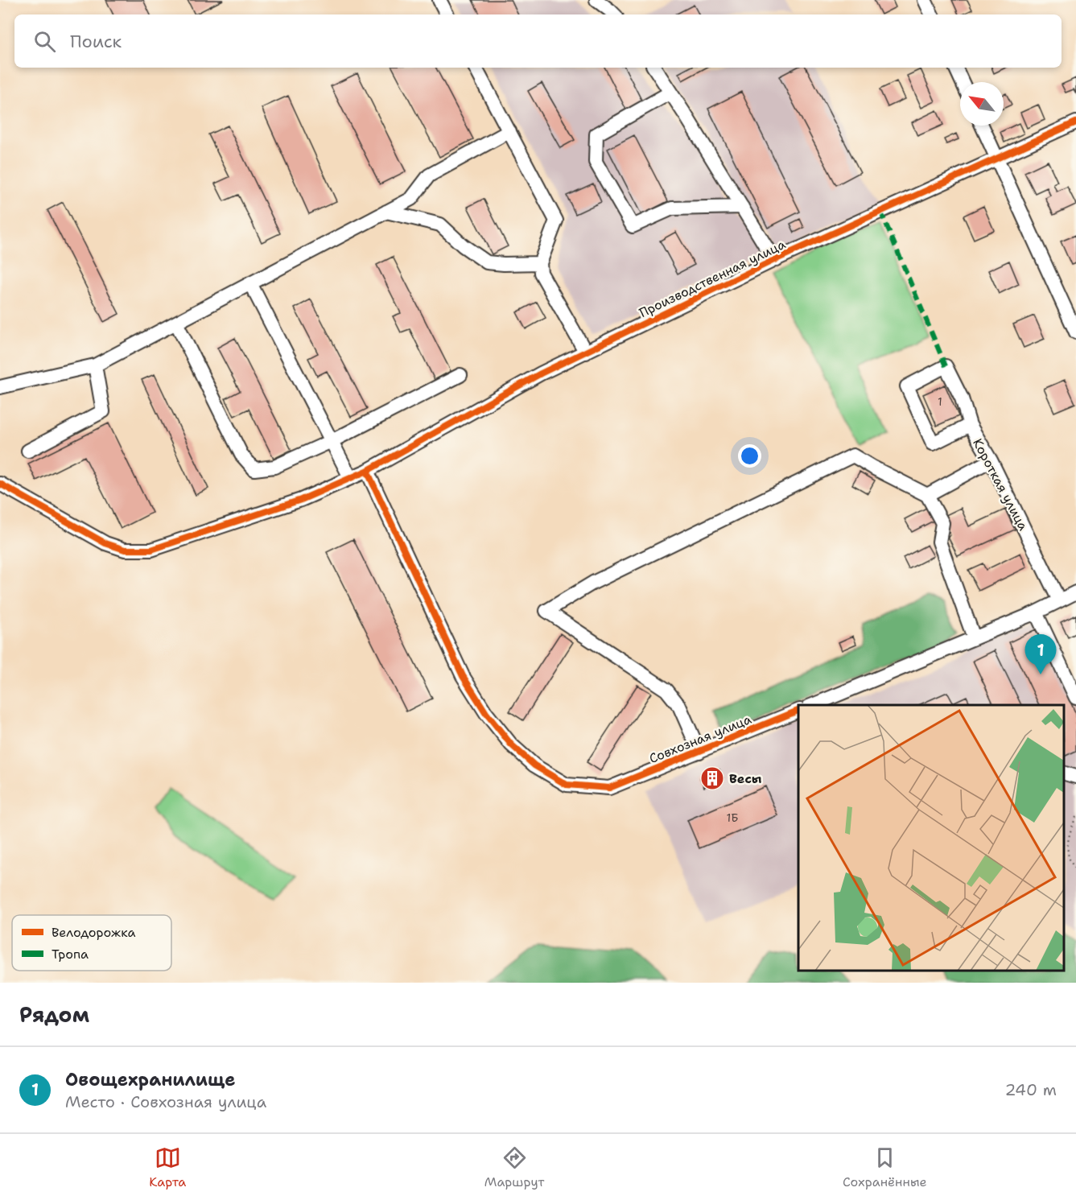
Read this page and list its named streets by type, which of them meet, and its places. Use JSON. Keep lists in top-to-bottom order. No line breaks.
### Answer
{"streets":{"street":["Производственная улица","Короткая улица","Совхозная улица"]},"crossings":[["Производственная улица","Совхозная улица"]],"places":{"building":["Весы"]},"house_numbers":["1","1Б"],"legend":["Велодорожка","Тропа"],"north":"top left","page":{"search":"Поиск","pins":"1","heading":"Рядом","list":[{"mark":"1","name":"Овощехранилище","note":"Место · Совхозная улица","value":"240 m"}],"nav":["Карта","Маршрут","Сохранённые"]}}
